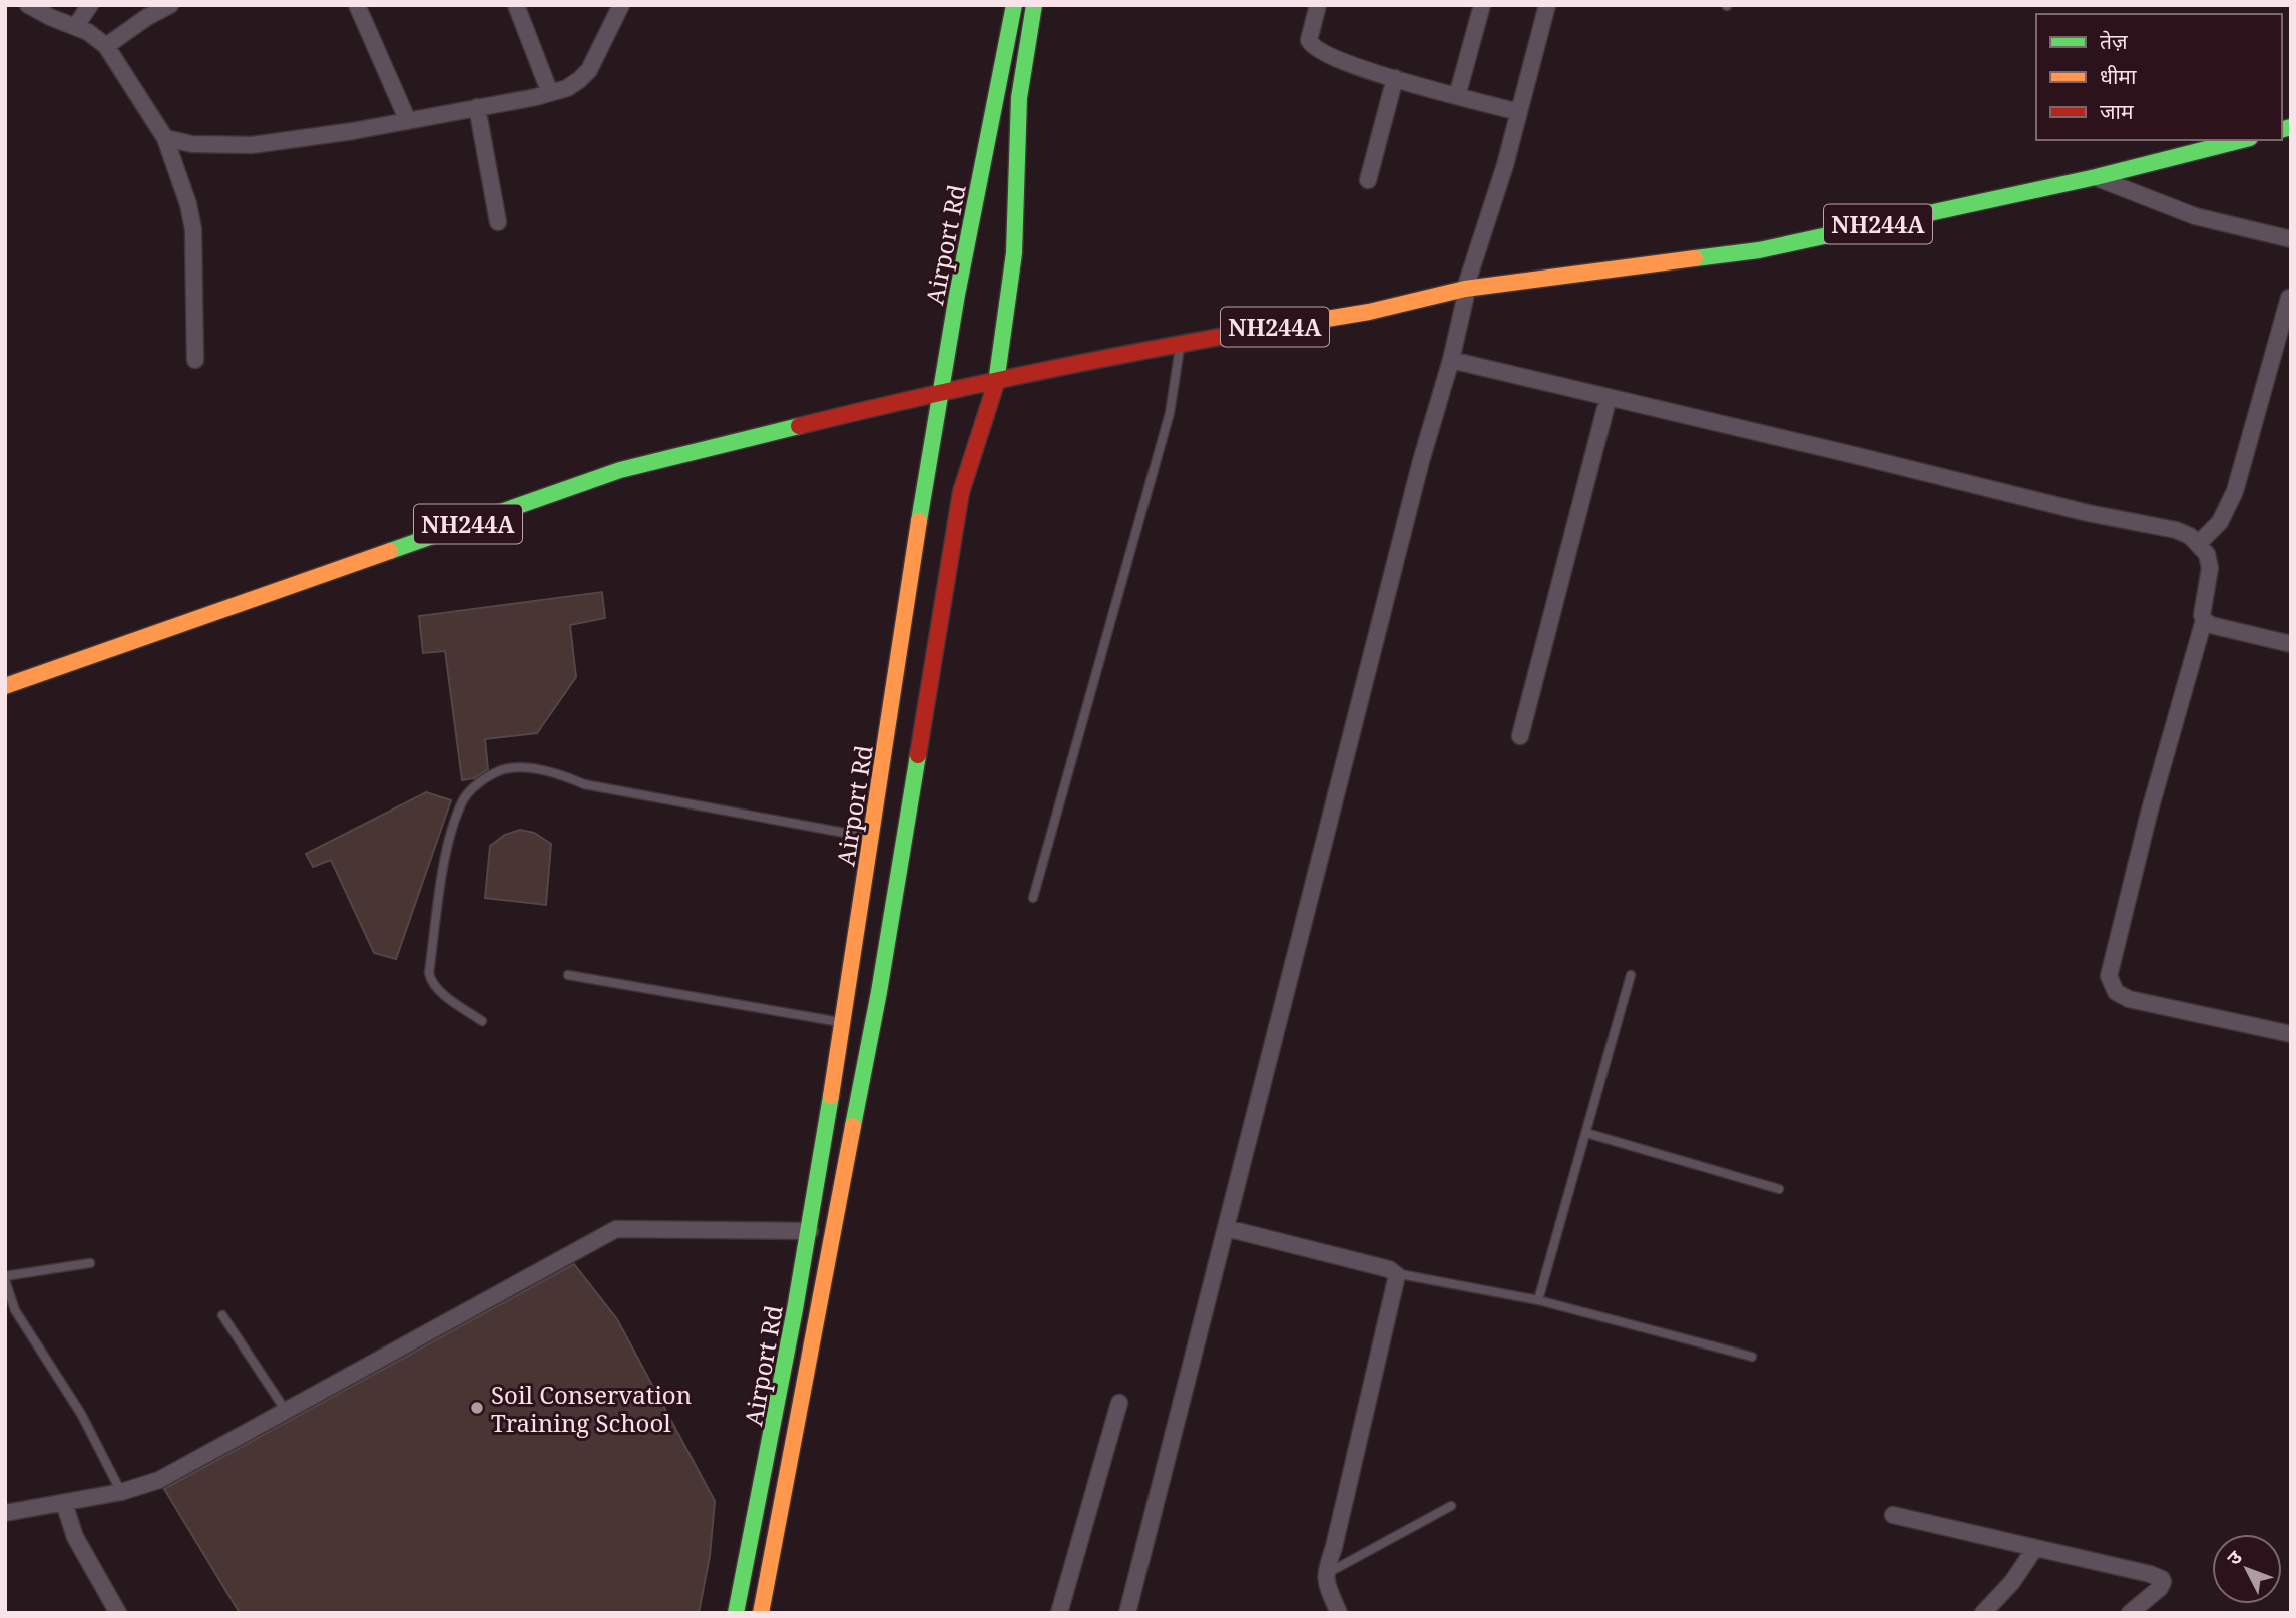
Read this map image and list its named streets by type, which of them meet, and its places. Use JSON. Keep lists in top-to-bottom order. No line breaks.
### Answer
{"streets":{"main road":["NH244A","Airport Rd"]},"crossings":[["NH244A","Airport Rd"]],"places":["Soil Conservation Training School"],"legend":["तेज़","धीमा","जाम"],"north":"top left"}
